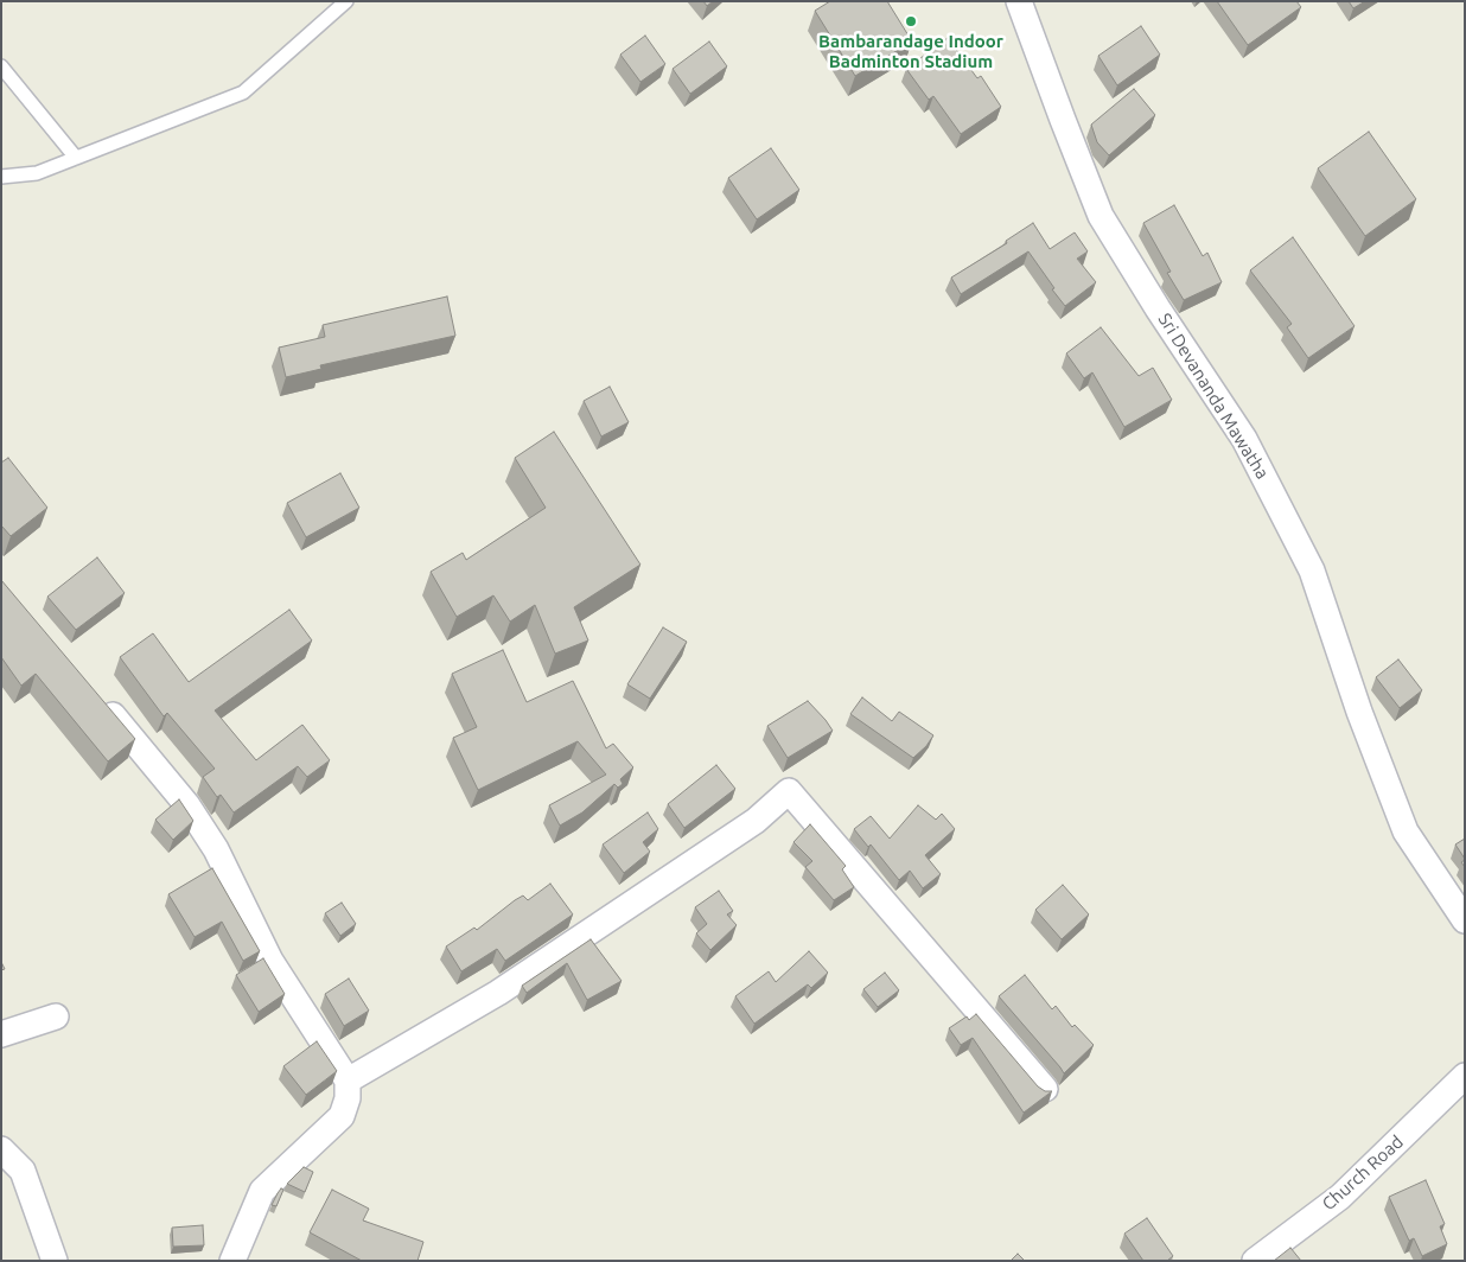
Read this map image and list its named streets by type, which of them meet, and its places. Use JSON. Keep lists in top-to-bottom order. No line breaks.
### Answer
{"streets":{"street":["Sri Devananda Mawatha","Church Road"]},"places":["Bambarandage Indoor Badminton Stadium"]}
